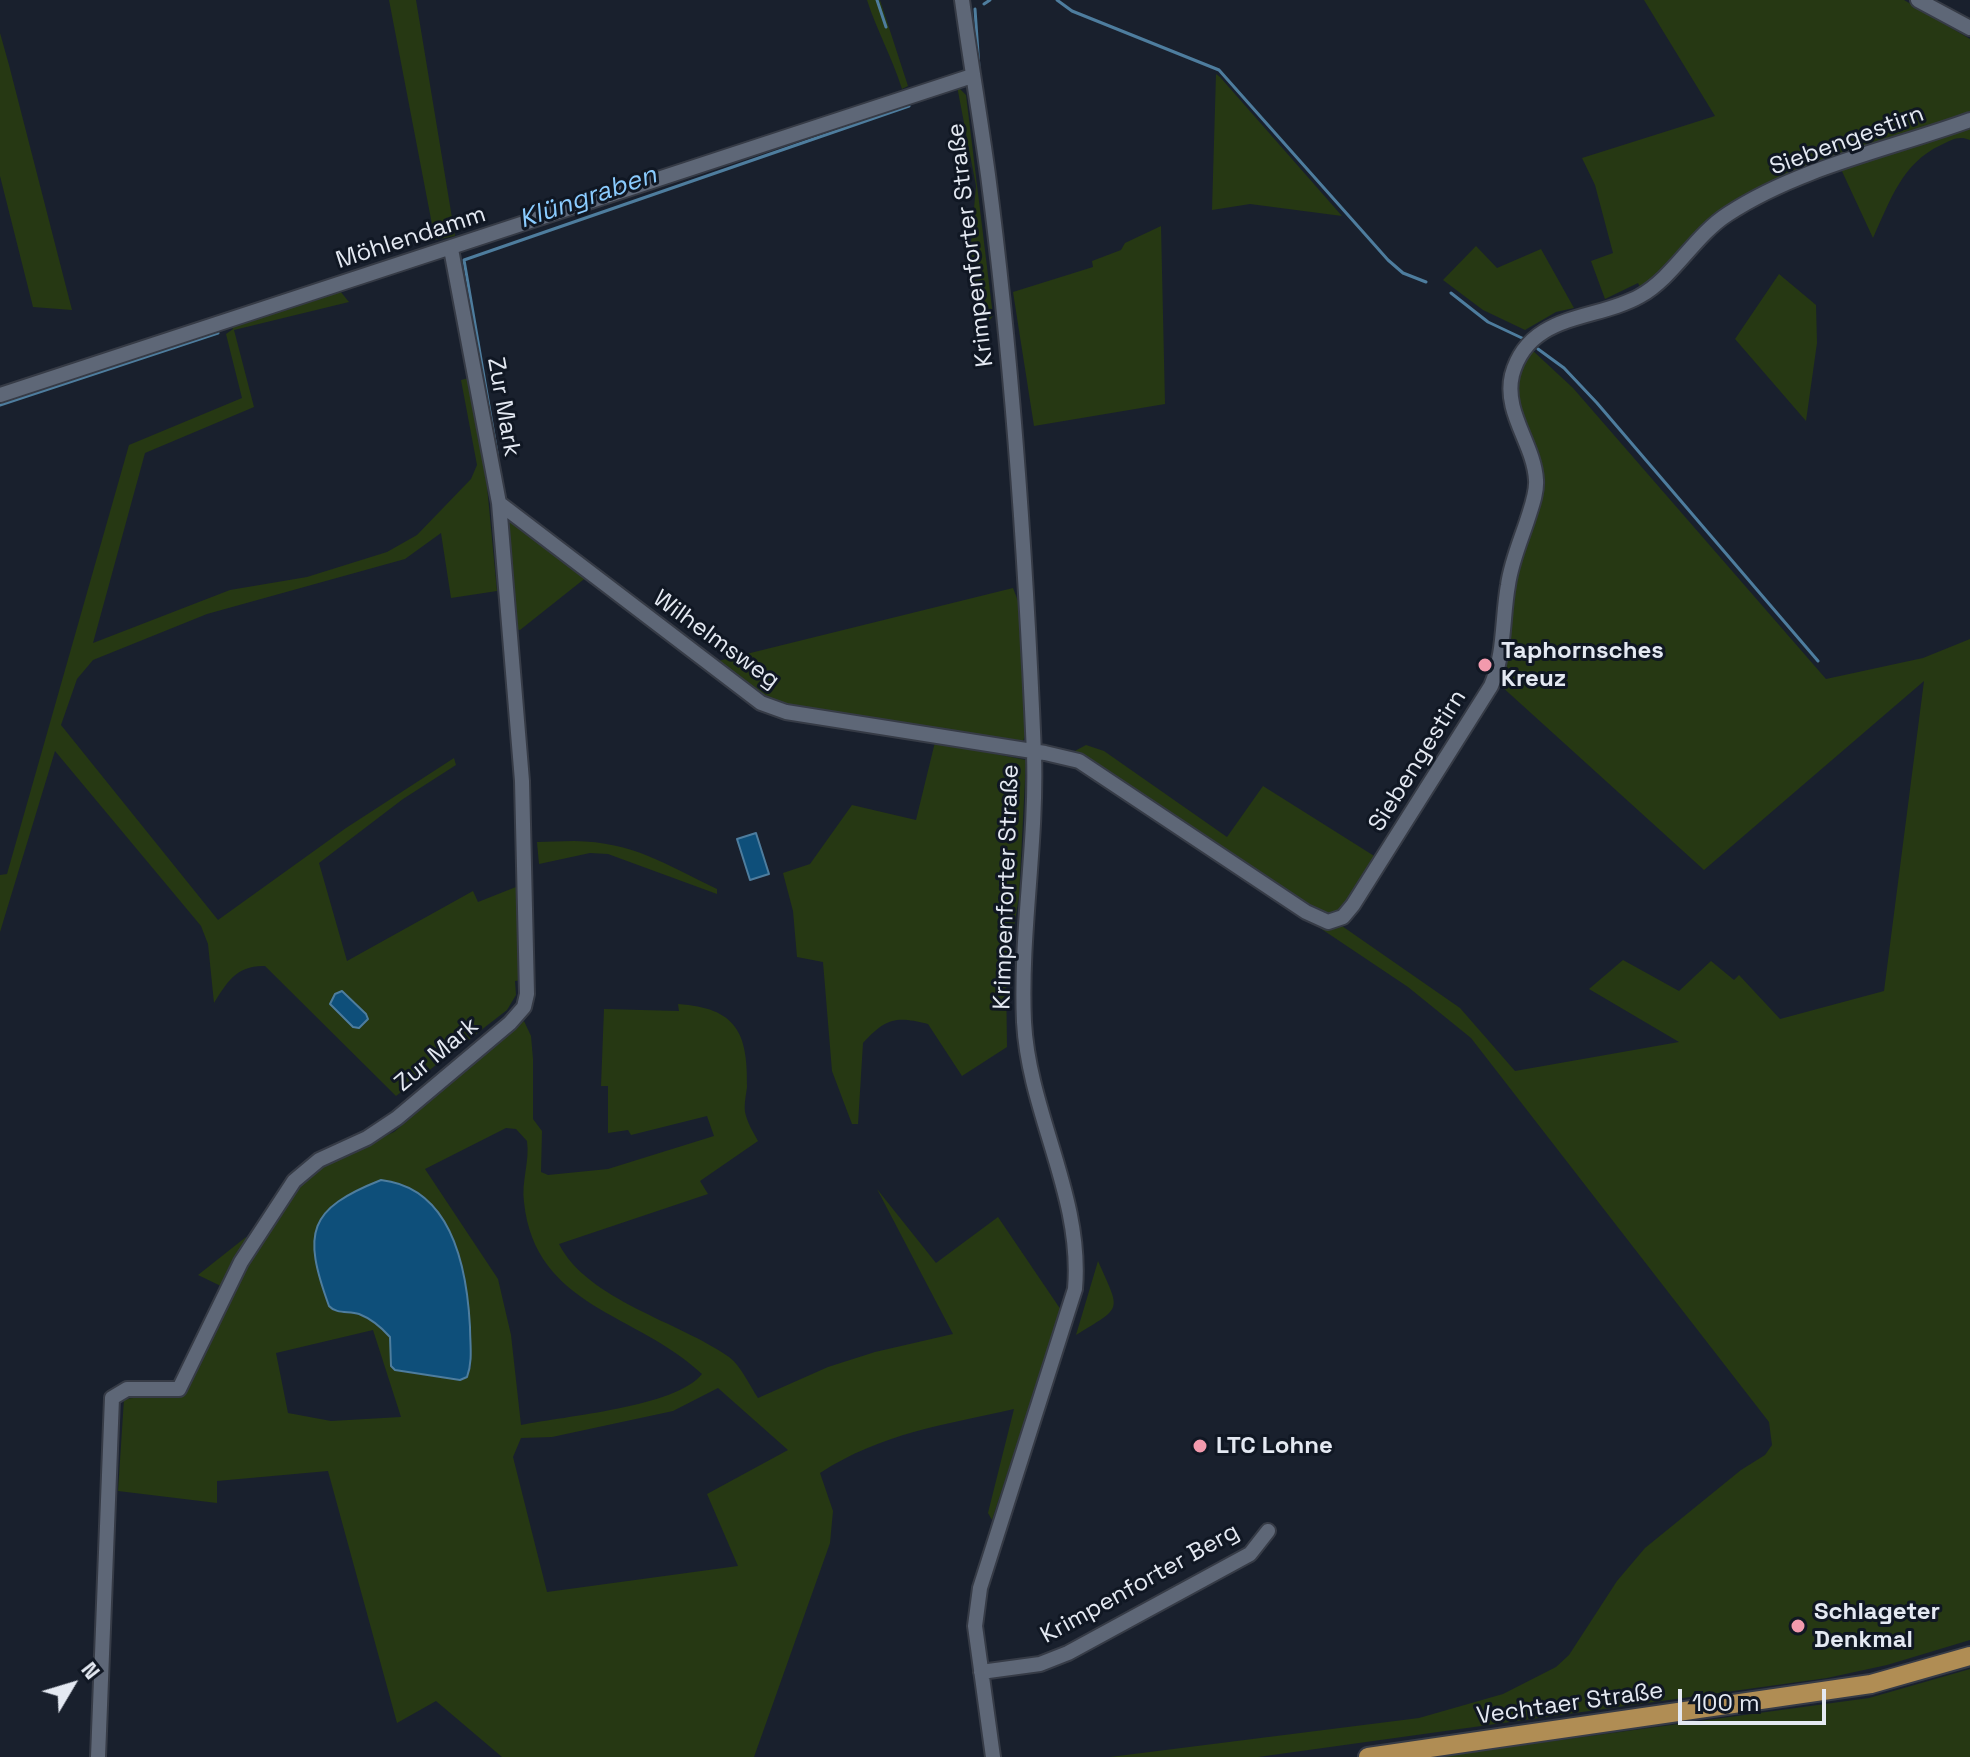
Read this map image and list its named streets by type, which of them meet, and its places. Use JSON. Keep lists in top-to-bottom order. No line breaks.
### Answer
{"streets":{"main road":["Vechtaer Straße"],"street":["Siebengestirn","Möhlendamm","Krimpenforter Straße","Zur Mark","Wilhelmsweg","Krimpenforter Berg"]},"crossings":[["Siebengestirn","Krimpenforter Straße"],["Siebengestirn","Wilhelmsweg"],["Möhlendamm","Krimpenforter Straße"],["Möhlendamm","Zur Mark"],["Krimpenforter Straße","Wilhelmsweg"],["Krimpenforter Straße","Krimpenforter Berg"],["Zur Mark","Wilhelmsweg"]],"water":["Klüngraben"],"places":["Taphornsches Kreuz","LTC Lohne","Schlageter Denkmal"],"scale_bar":"100 m","north":"top right"}
